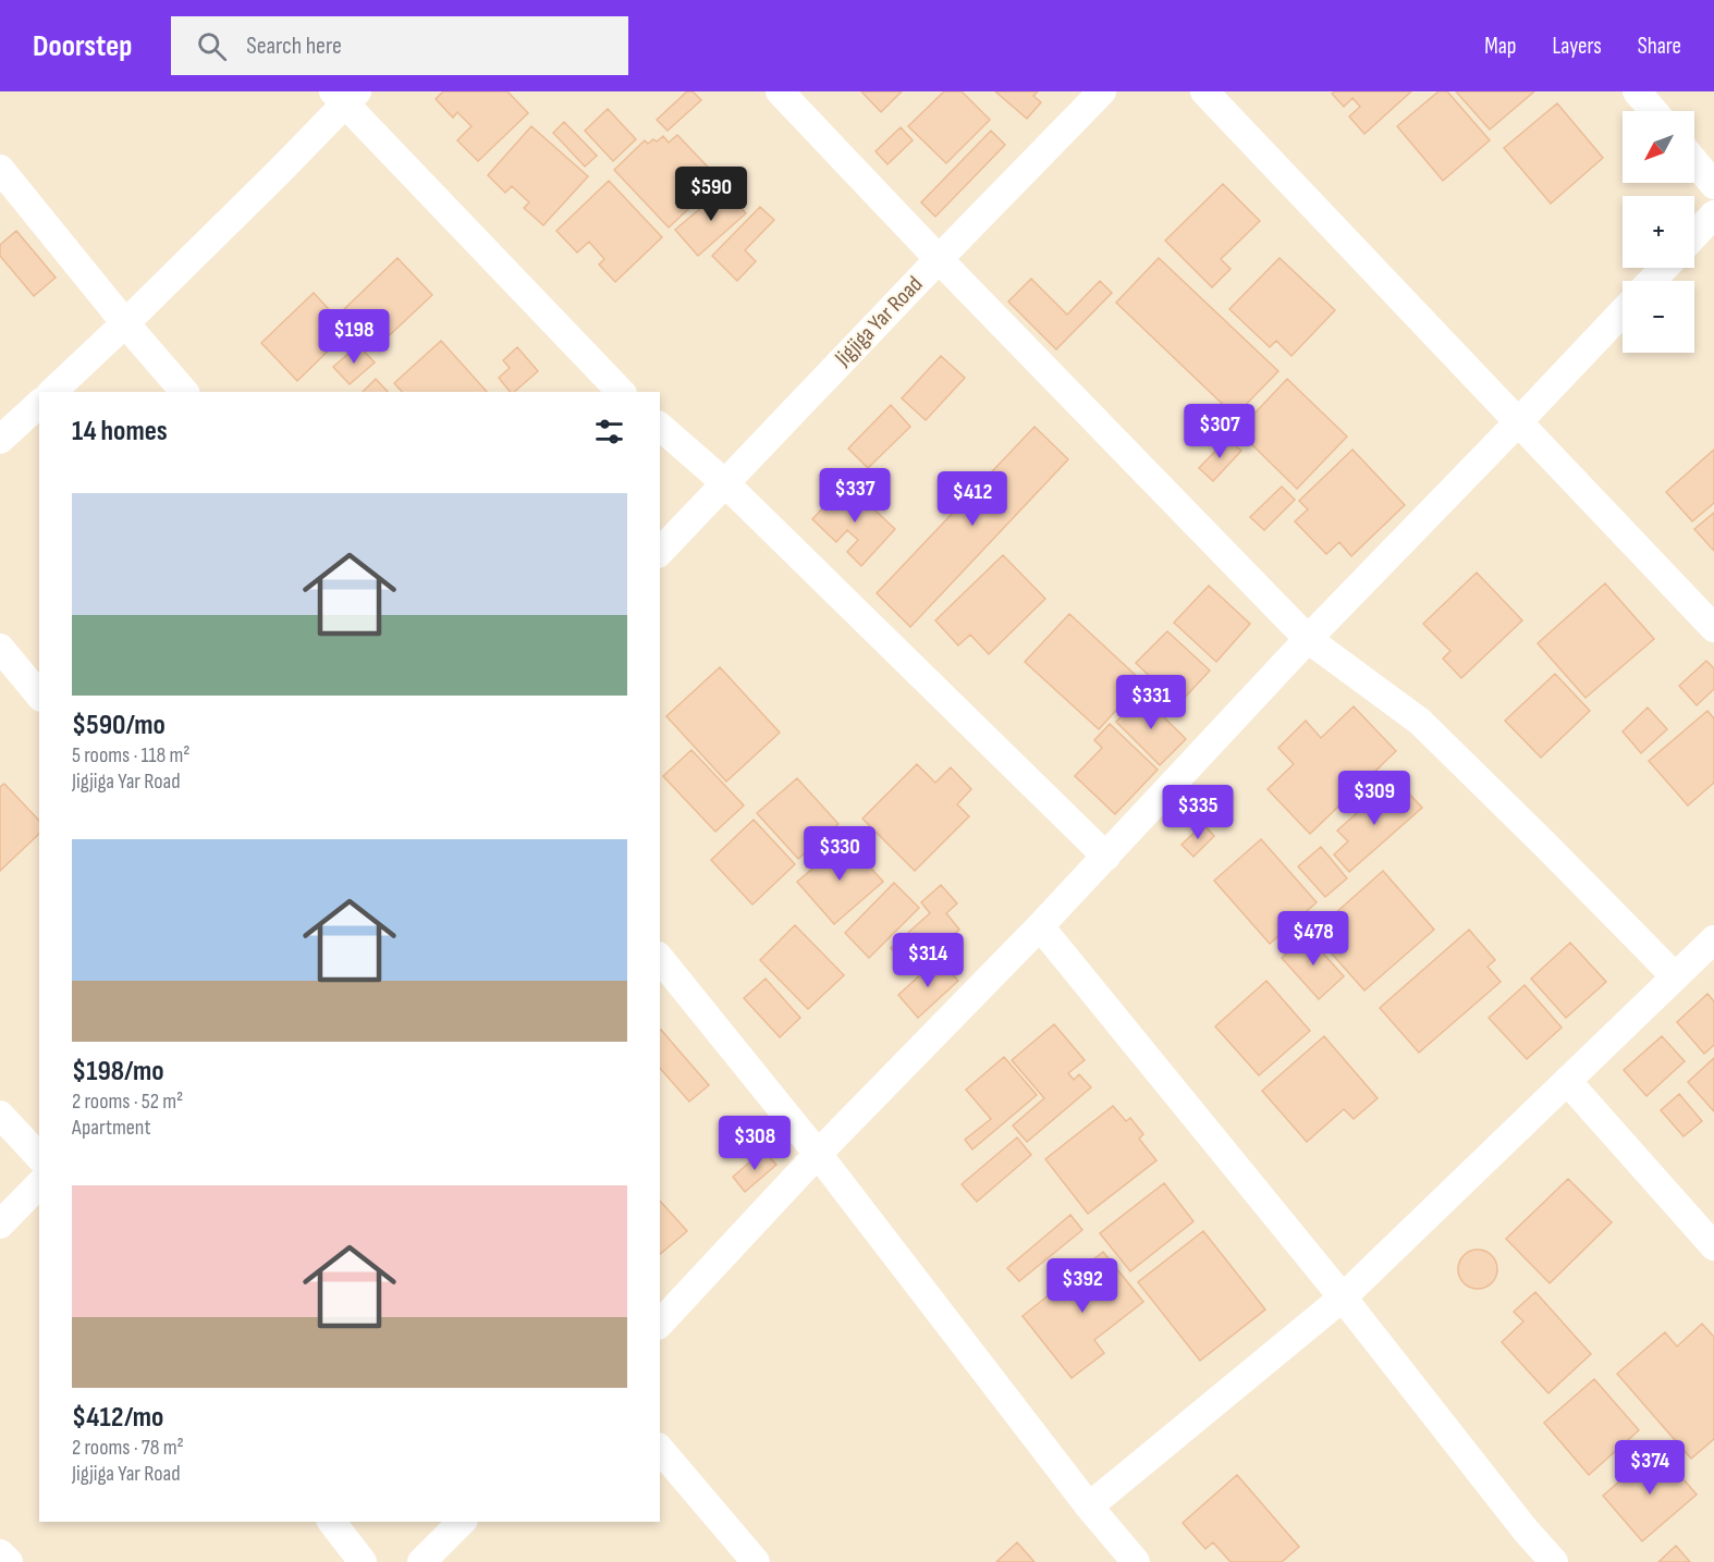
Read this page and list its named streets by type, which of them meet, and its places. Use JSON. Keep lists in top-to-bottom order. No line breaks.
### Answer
{"streets":{"street":["Jigjiga Yar Road"]},"north":"bottom left","page":{"header":"Doorstep","search":"Search here","nav":["Map","Layers","Share"],"map_buttons":["+","−"],"price":["$590","$198","$307","$337","$412","$331","$309","$335","$330","$478","$314","$308","$392","$374"],"heading":"14 homes","list":[{"name":"$590/mo","note":"5 rooms · 118 m² · Jigjiga Yar Road"},{"name":"$198/mo","note":"2 rooms · 52 m² · Apartment"},{"name":"$412/mo","note":"2 rooms · 78 m² · Jigjiga Yar Road"}]}}
